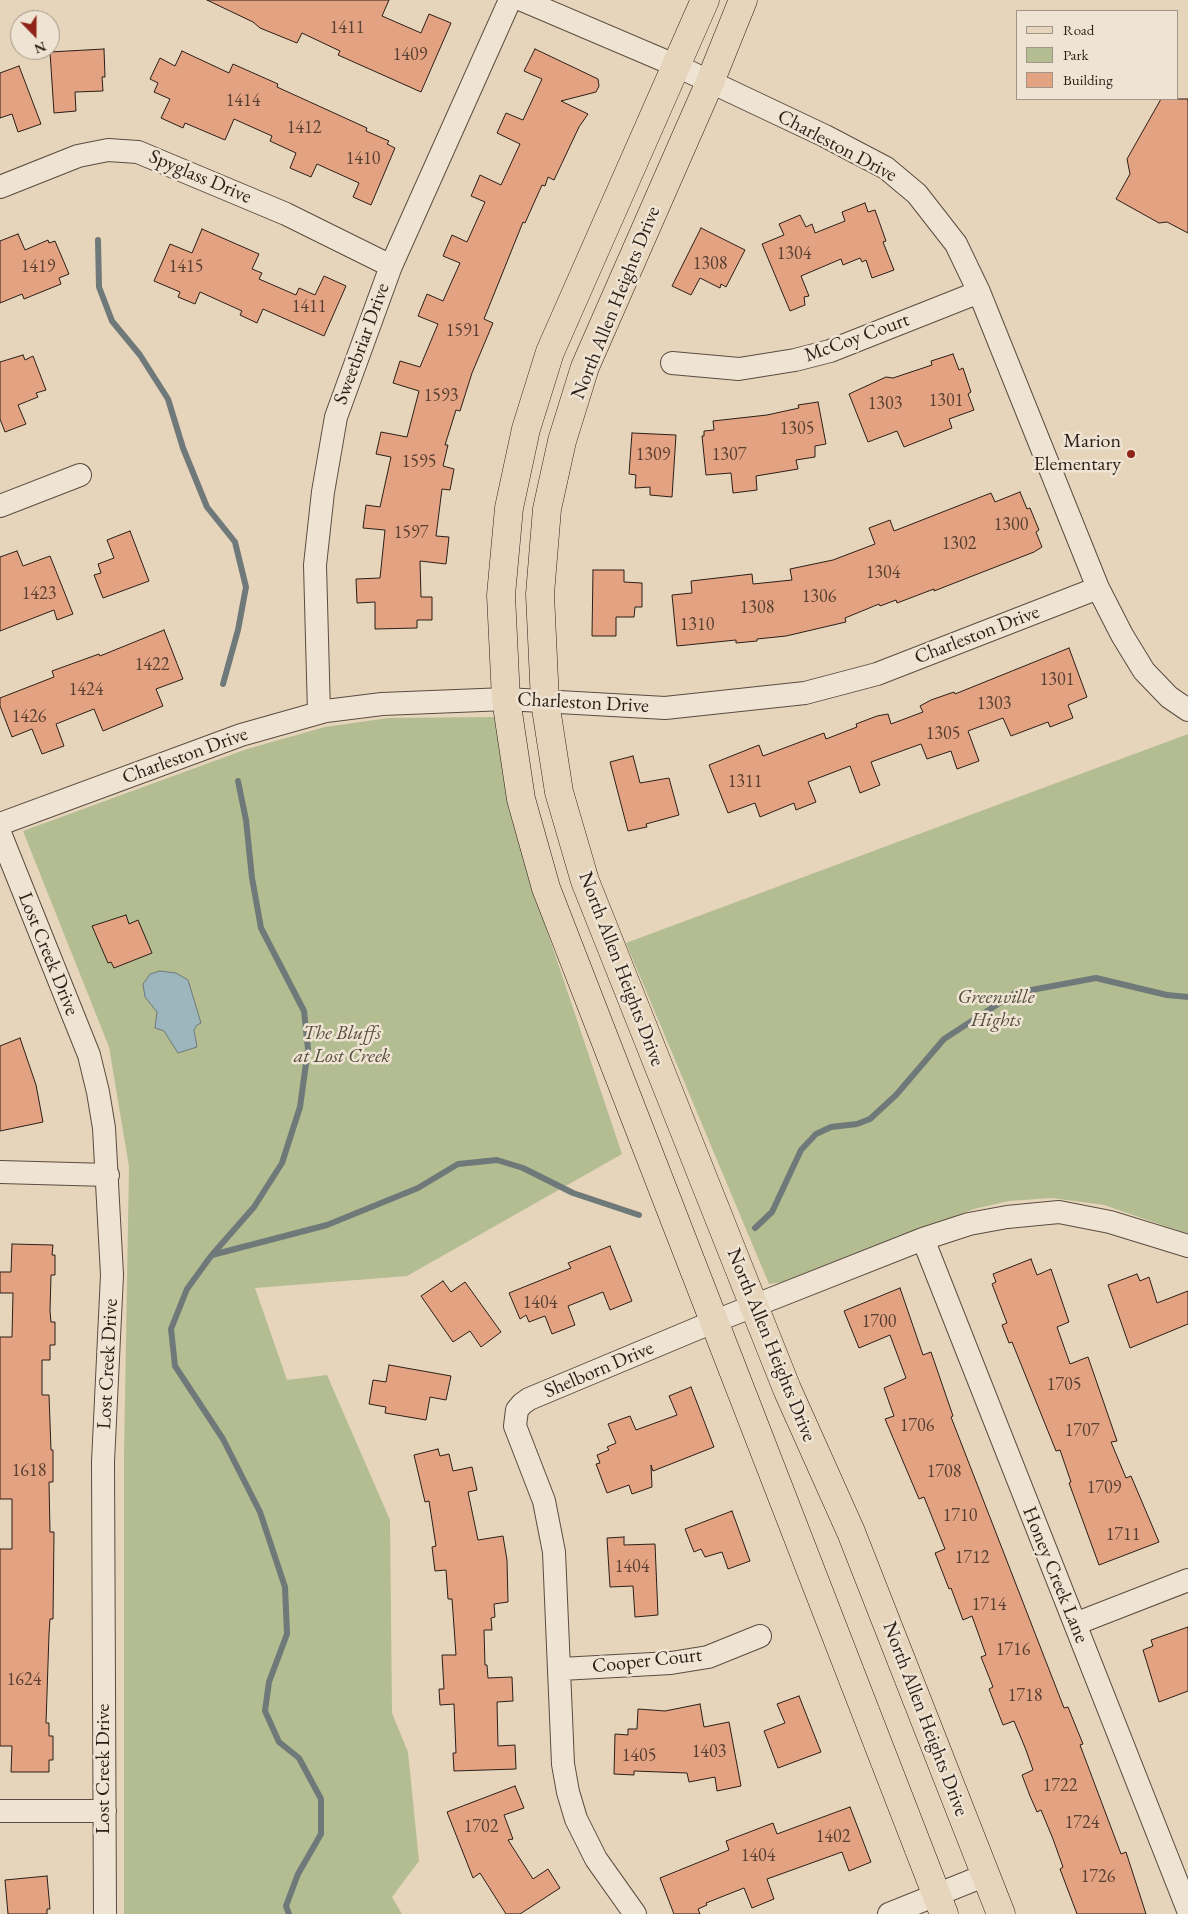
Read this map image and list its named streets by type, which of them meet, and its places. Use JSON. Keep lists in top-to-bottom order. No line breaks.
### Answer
{"streets":{"main road":["North Allen Heights Drive"],"street":["Charleston Drive","Spyglass Drive","McCoy Court","Sweetbriar Drive","Lost Creek Drive","Shelborn Drive","Honey Creek Lane","Cooper Court"]},"crossings":[["Charleston Drive","North Allen Heights Drive"],["Charleston Drive","McCoy Court"],["Charleston Drive","Sweetbriar Drive"],["Spyglass Drive","Sweetbriar Drive"],["North Allen Heights Drive","Shelborn Drive"],["Shelborn Drive","Honey Creek Lane"],["Shelborn Drive","Cooper Court"]],"parks":["Greenville Hights","The Bluffs at Lost Creek"],"places":["Marion Elementary"],"house_numbers":["1411","1409","1414","1412","1410","1304","1308","1419","1415","1411","1591","1593","1301","1303","1305","1309","1307","1595","1300","1597","1302","1304","1423","1306","1308","1310","1422","1301","1424","1303","1426","1305","1311","1404","1700","1705","1706","1707","1618","1708","1709","1710","1711","1712","1404","1714","1716","1624","1718","1403","1405","1722","1724","1702","1402","1404","1726"],"legend":["Road","Park","Building"],"north":"bottom"}
